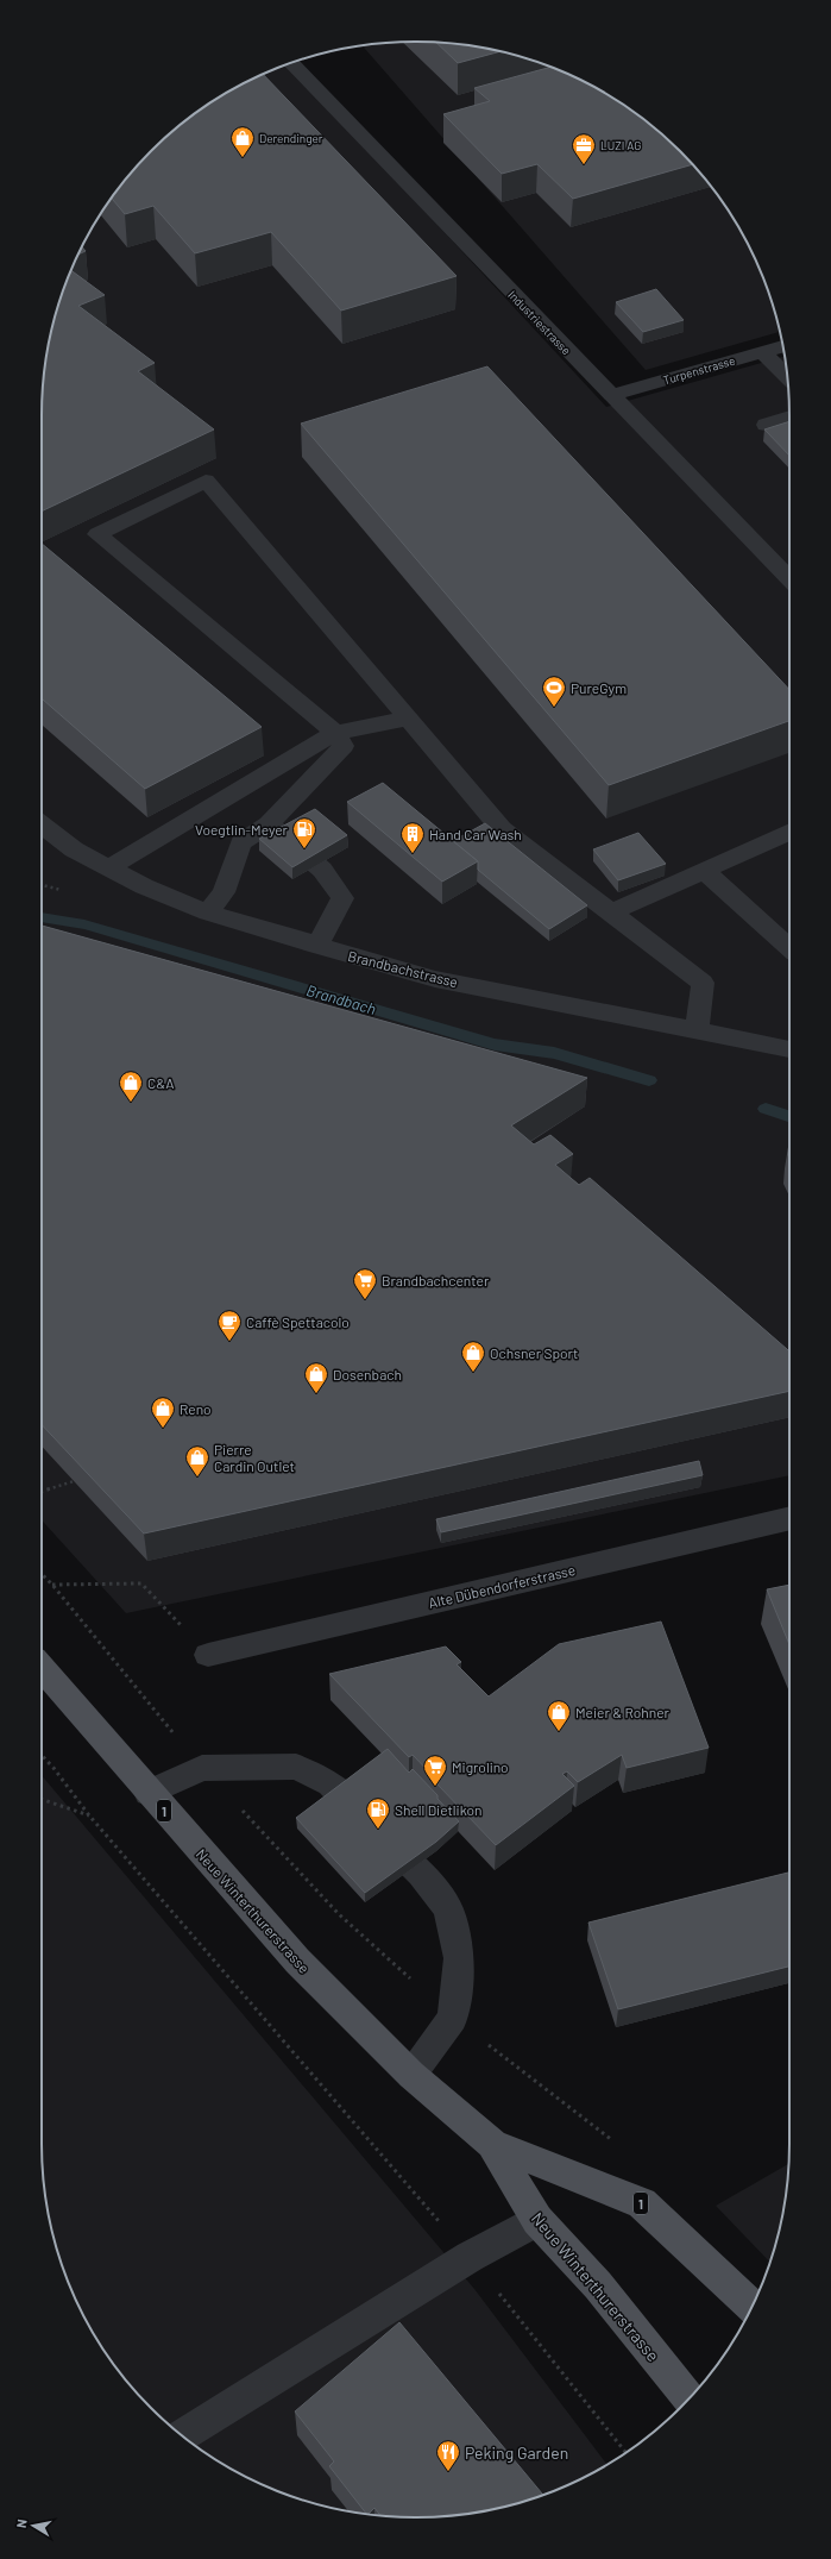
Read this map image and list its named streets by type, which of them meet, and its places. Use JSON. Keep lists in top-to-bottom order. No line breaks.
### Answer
{"streets":{"main road":["1","Neue Winterthurerstrasse"],"street":["Industriestrasse","Turpenstrasse","Brandbachstrasse","Alte Dübendorferstrasse"]},"crossings":[["Industriestrasse","Turpenstrasse"]],"water":["Brandbach"],"places":{"shop":["Derendinger","C&A","Ochsner Sport","Dosenbach","Reno","Pierre Cardin Outlet","Meier & Rohner"],"office":["LUZI AG"],"sports":["PureGym"],"fuel station":["Voegtlin-Meyer","Shell Dietlikon"],"building":["Hand Car Wash"],"supermarket":["Brandbachcenter","Migrolino"],"cafe":["Caffè Spettacolo"],"restaurant":["Peking Garden"]},"north":"left"}
